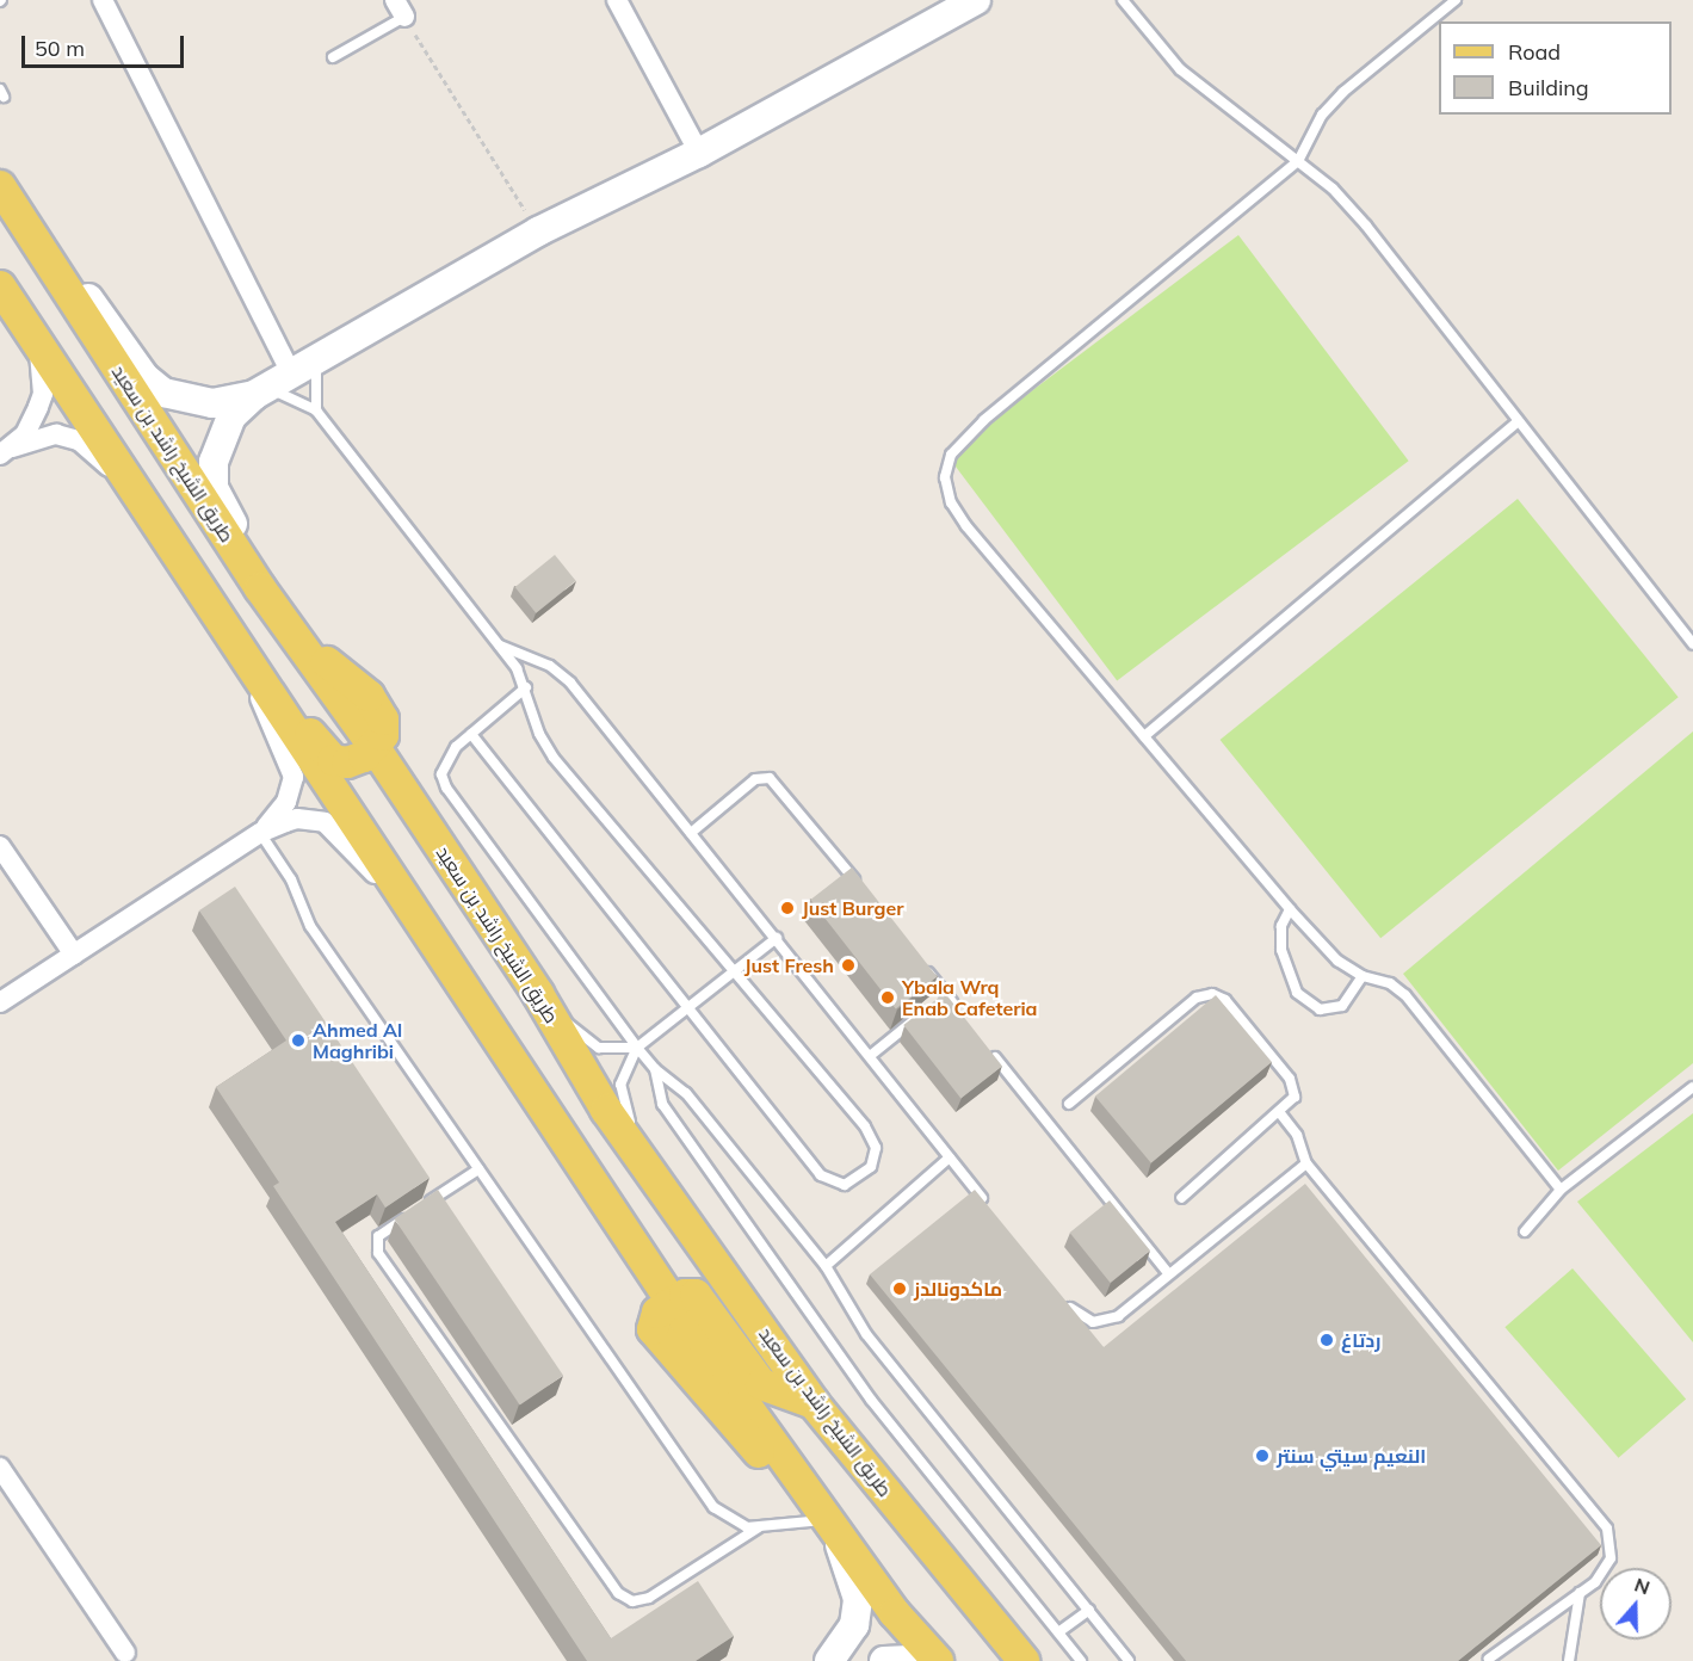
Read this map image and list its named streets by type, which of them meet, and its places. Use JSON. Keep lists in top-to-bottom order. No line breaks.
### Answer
{"streets":{"main road":["طريق الشيخ راشد بن سعيد"]},"places":["Just Burger","Just Fresh","Ybala Wrq Enab Cafeteria","Ahmed Al Maghribi","ماكدونالدز","ردتاغ","النعيم سيتي سنتر"],"legend":["Road","Building"],"scale_bar":"50 m","north":"top"}
